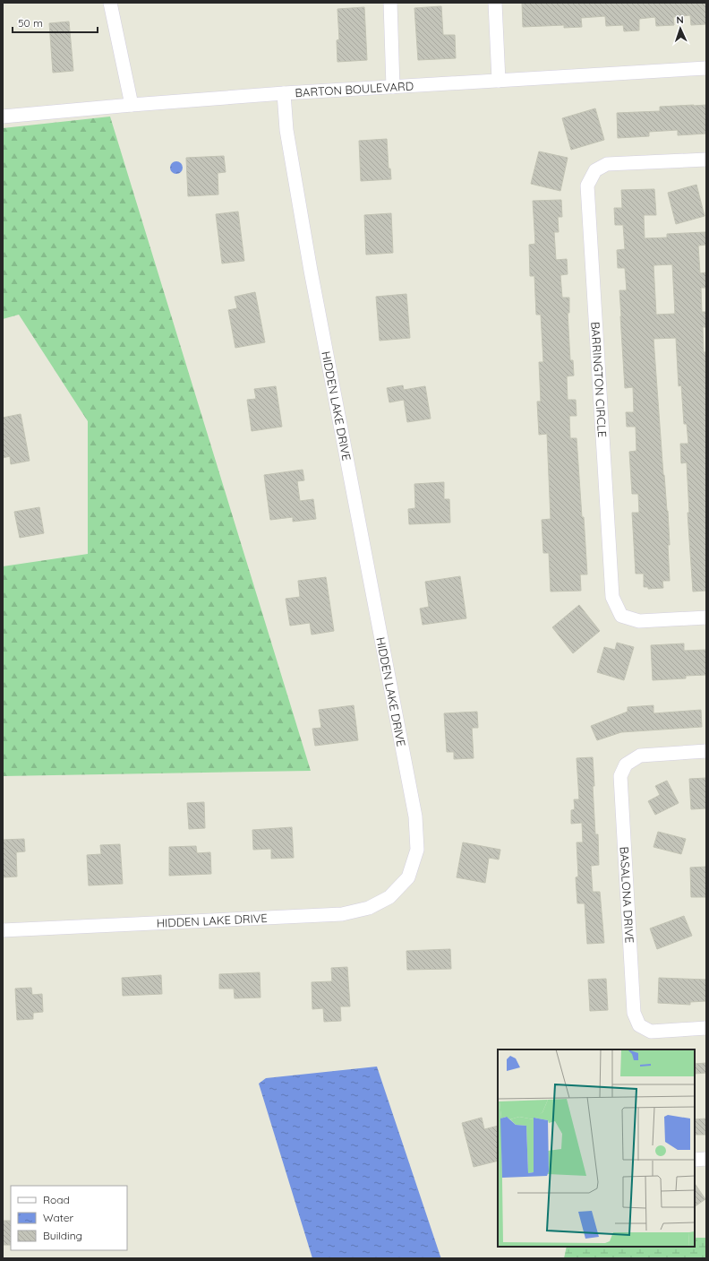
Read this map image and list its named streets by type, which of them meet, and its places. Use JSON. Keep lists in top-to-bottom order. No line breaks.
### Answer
{"streets":{"street":["BARTON BOULEVARD","BARRINGTON CIRCLE","HIDDEN LAKE DRIVE","BASALONA DRIVE"]},"crossings":[["BARTON BOULEVARD","HIDDEN LAKE DRIVE"]],"legend":["Road","Water","Building"],"scale_bar":"50 m","north":"top"}
